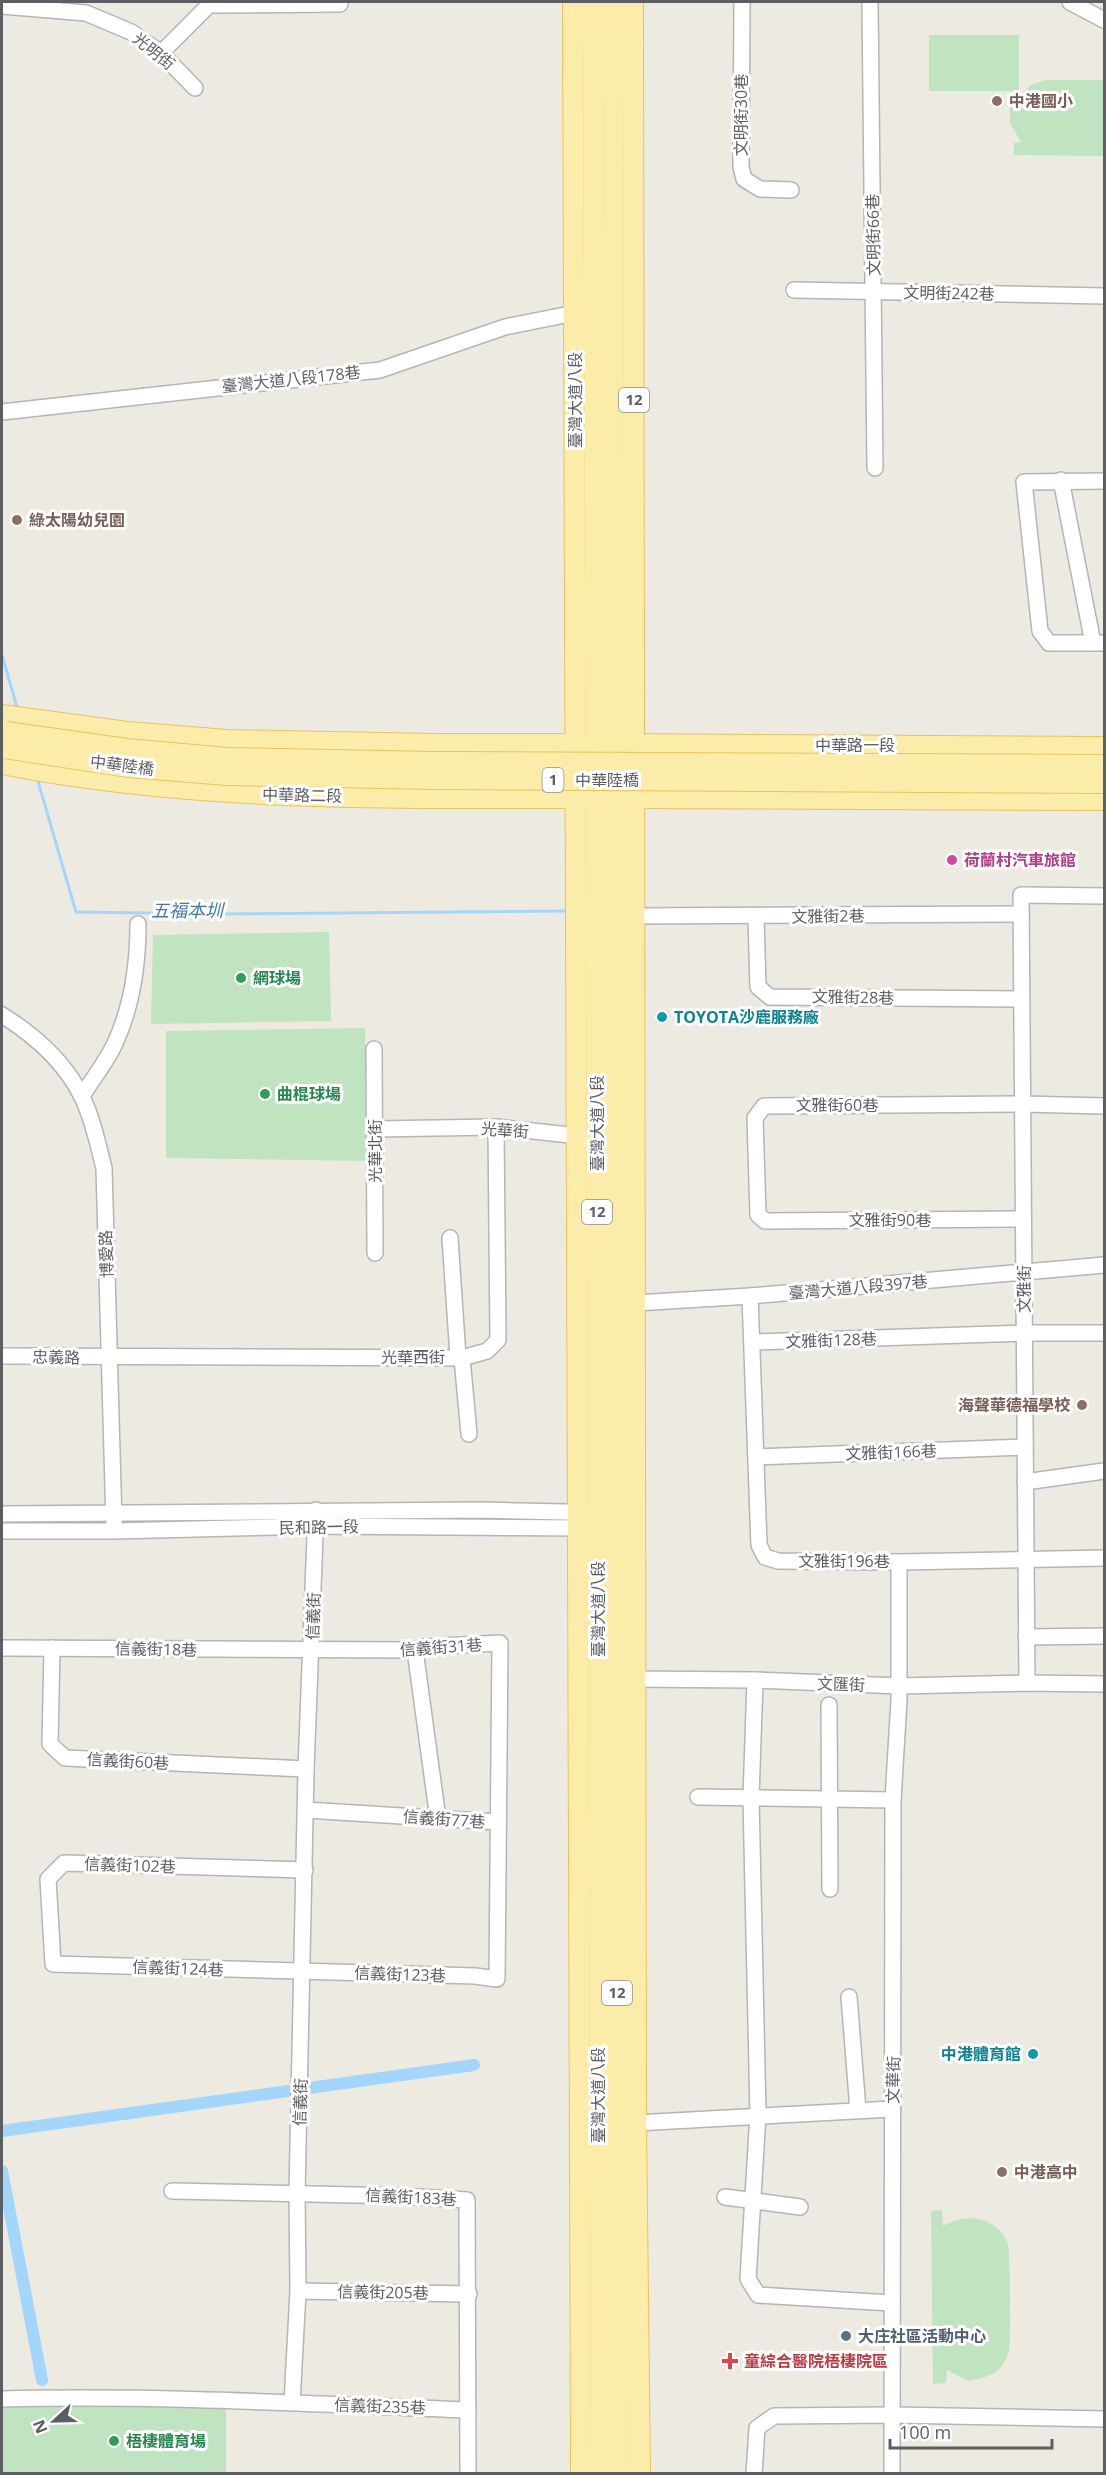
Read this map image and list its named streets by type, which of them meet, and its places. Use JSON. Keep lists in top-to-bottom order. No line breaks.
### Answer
{"streets":{"main road":["臺灣大道八段","12","中華路一段","中華陸橋","1","中華路二段"],"street":["光明街","文明街30巷","文明街66巷","文明街242巷","臺灣大道八段178巷","文雅街2巷","文雅街28巷","文雅街60巷","光華街","光華北街","文雅街90巷","博愛路","臺灣大道八段397巷","文雅街","文雅街128巷","忠義路","光華西街","文雅街166巷","民和路一段","文雅街196巷","信義街","信義街31巷","信義街18巷","文匯街","信義街60巷","信義街77巷","信義街102巷","信義街124巷","信義街123巷","文華街","信義街183巷","信義街205巷","信義街235巷"]},"crossings":[["文明街66巷","文明街242巷"],["臺灣大道八段178巷","臺灣大道八段"],["臺灣大道八段","中華路一段"],["臺灣大道八段","1"],["臺灣大道八段","中華路二段"],["臺灣大道八段","文雅街2巷"],["臺灣大道八段","光華街"],["臺灣大道八段","臺灣大道八段397巷"],["臺灣大道八段","民和路一段"],["臺灣大道八段","文匯街"],["中華路一段","1"],["中華陸橋","1"],["中華陸橋","中華路二段"],["1","中華路二段"],["文雅街2巷","文雅街28巷"],["文雅街2巷","文雅街"],["文雅街28巷","文雅街"],["文雅街60巷","文雅街90巷"],["文雅街60巷","文雅街"],["光華街","光華北街"],["光華街","光華西街"],["文雅街90巷","文雅街"],["博愛路","忠義路"],["博愛路","光華西街"],["博愛路","民和路一段"],["臺灣大道八段397巷","文雅街"],["文雅街","文雅街128巷"],["文雅街","文雅街166巷"],["文雅街","文雅街196巷"],["文雅街","文匯街"],["忠義路","光華西街"],["文雅街166巷","文雅街196巷"],["民和路一段","信義街"],["文雅街196巷","文華街"],["信義街","信義街31巷"],["信義街","信義街18巷"],["信義街","信義街60巷"],["信義街","信義街77巷"],["信義街","信義街102巷"],["信義街","信義街124巷"],["信義街","信義街123巷"],["信義街","信義街183巷"],["信義街","信義街205巷"],["信義街","信義街235巷"],["信義街31巷","信義街18巷"],["信義街31巷","信義街77巷"],["信義街18巷","信義街60巷"],["文匯街","文華街"],["信義街77巷","信義街123巷"],["信義街102巷","信義街124巷"],["信義街124巷","信義街123巷"],["信義街183巷","信義街205巷"]],"water":["五福本圳"],"places":{"other":["中港國小","綠太陽幼兒園","荷蘭村汽車旅館","網球場","TOYOTA沙鹿服務廠","曲棍球場","海聲華德福學校","中港體育館","中港高中","大庄社區活動中心","梧棲體育場"],"health":["童綜合醫院梧棲院區"]},"scale_bar":"100 m","north":"left"}
